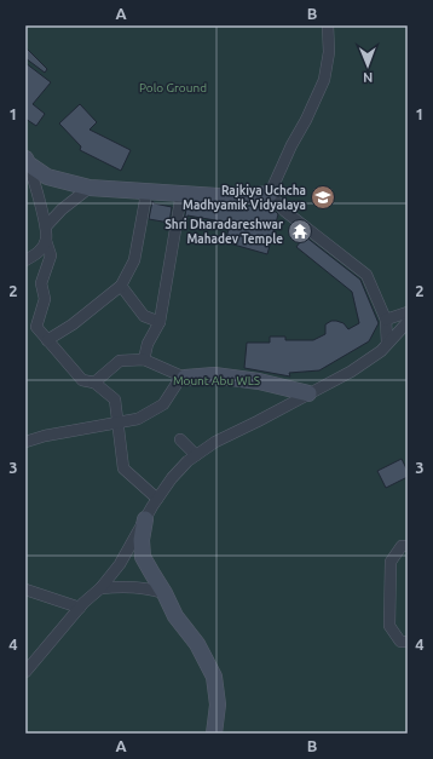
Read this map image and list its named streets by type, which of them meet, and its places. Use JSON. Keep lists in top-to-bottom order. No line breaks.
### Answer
{"parks":["Polo Ground","Mount Abu WLS"],"places":{"school or university":["Rajkiya Uchcha Madhyamik Vidyalaya"],"temple":["Shri Dharadareshwar Mahadev Temple"]},"north":"bottom","grid":{"columns":["A","B"],"rows":["1","2","3","4"]}}
